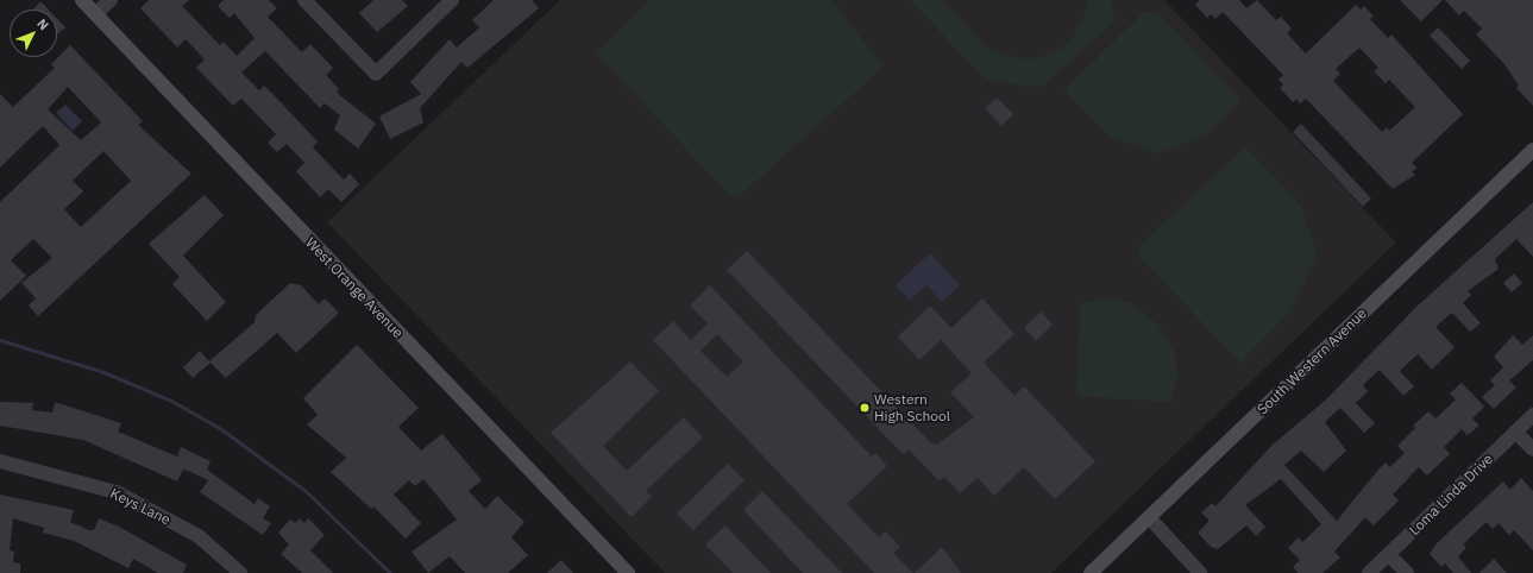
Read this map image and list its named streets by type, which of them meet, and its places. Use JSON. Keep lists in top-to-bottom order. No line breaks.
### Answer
{"streets":{"main road":["West Orange Avenue","South Western Avenue"],"street":["Loma Linda Drive","Keys Lane"]},"places":["Western High School"],"north":"top right"}
